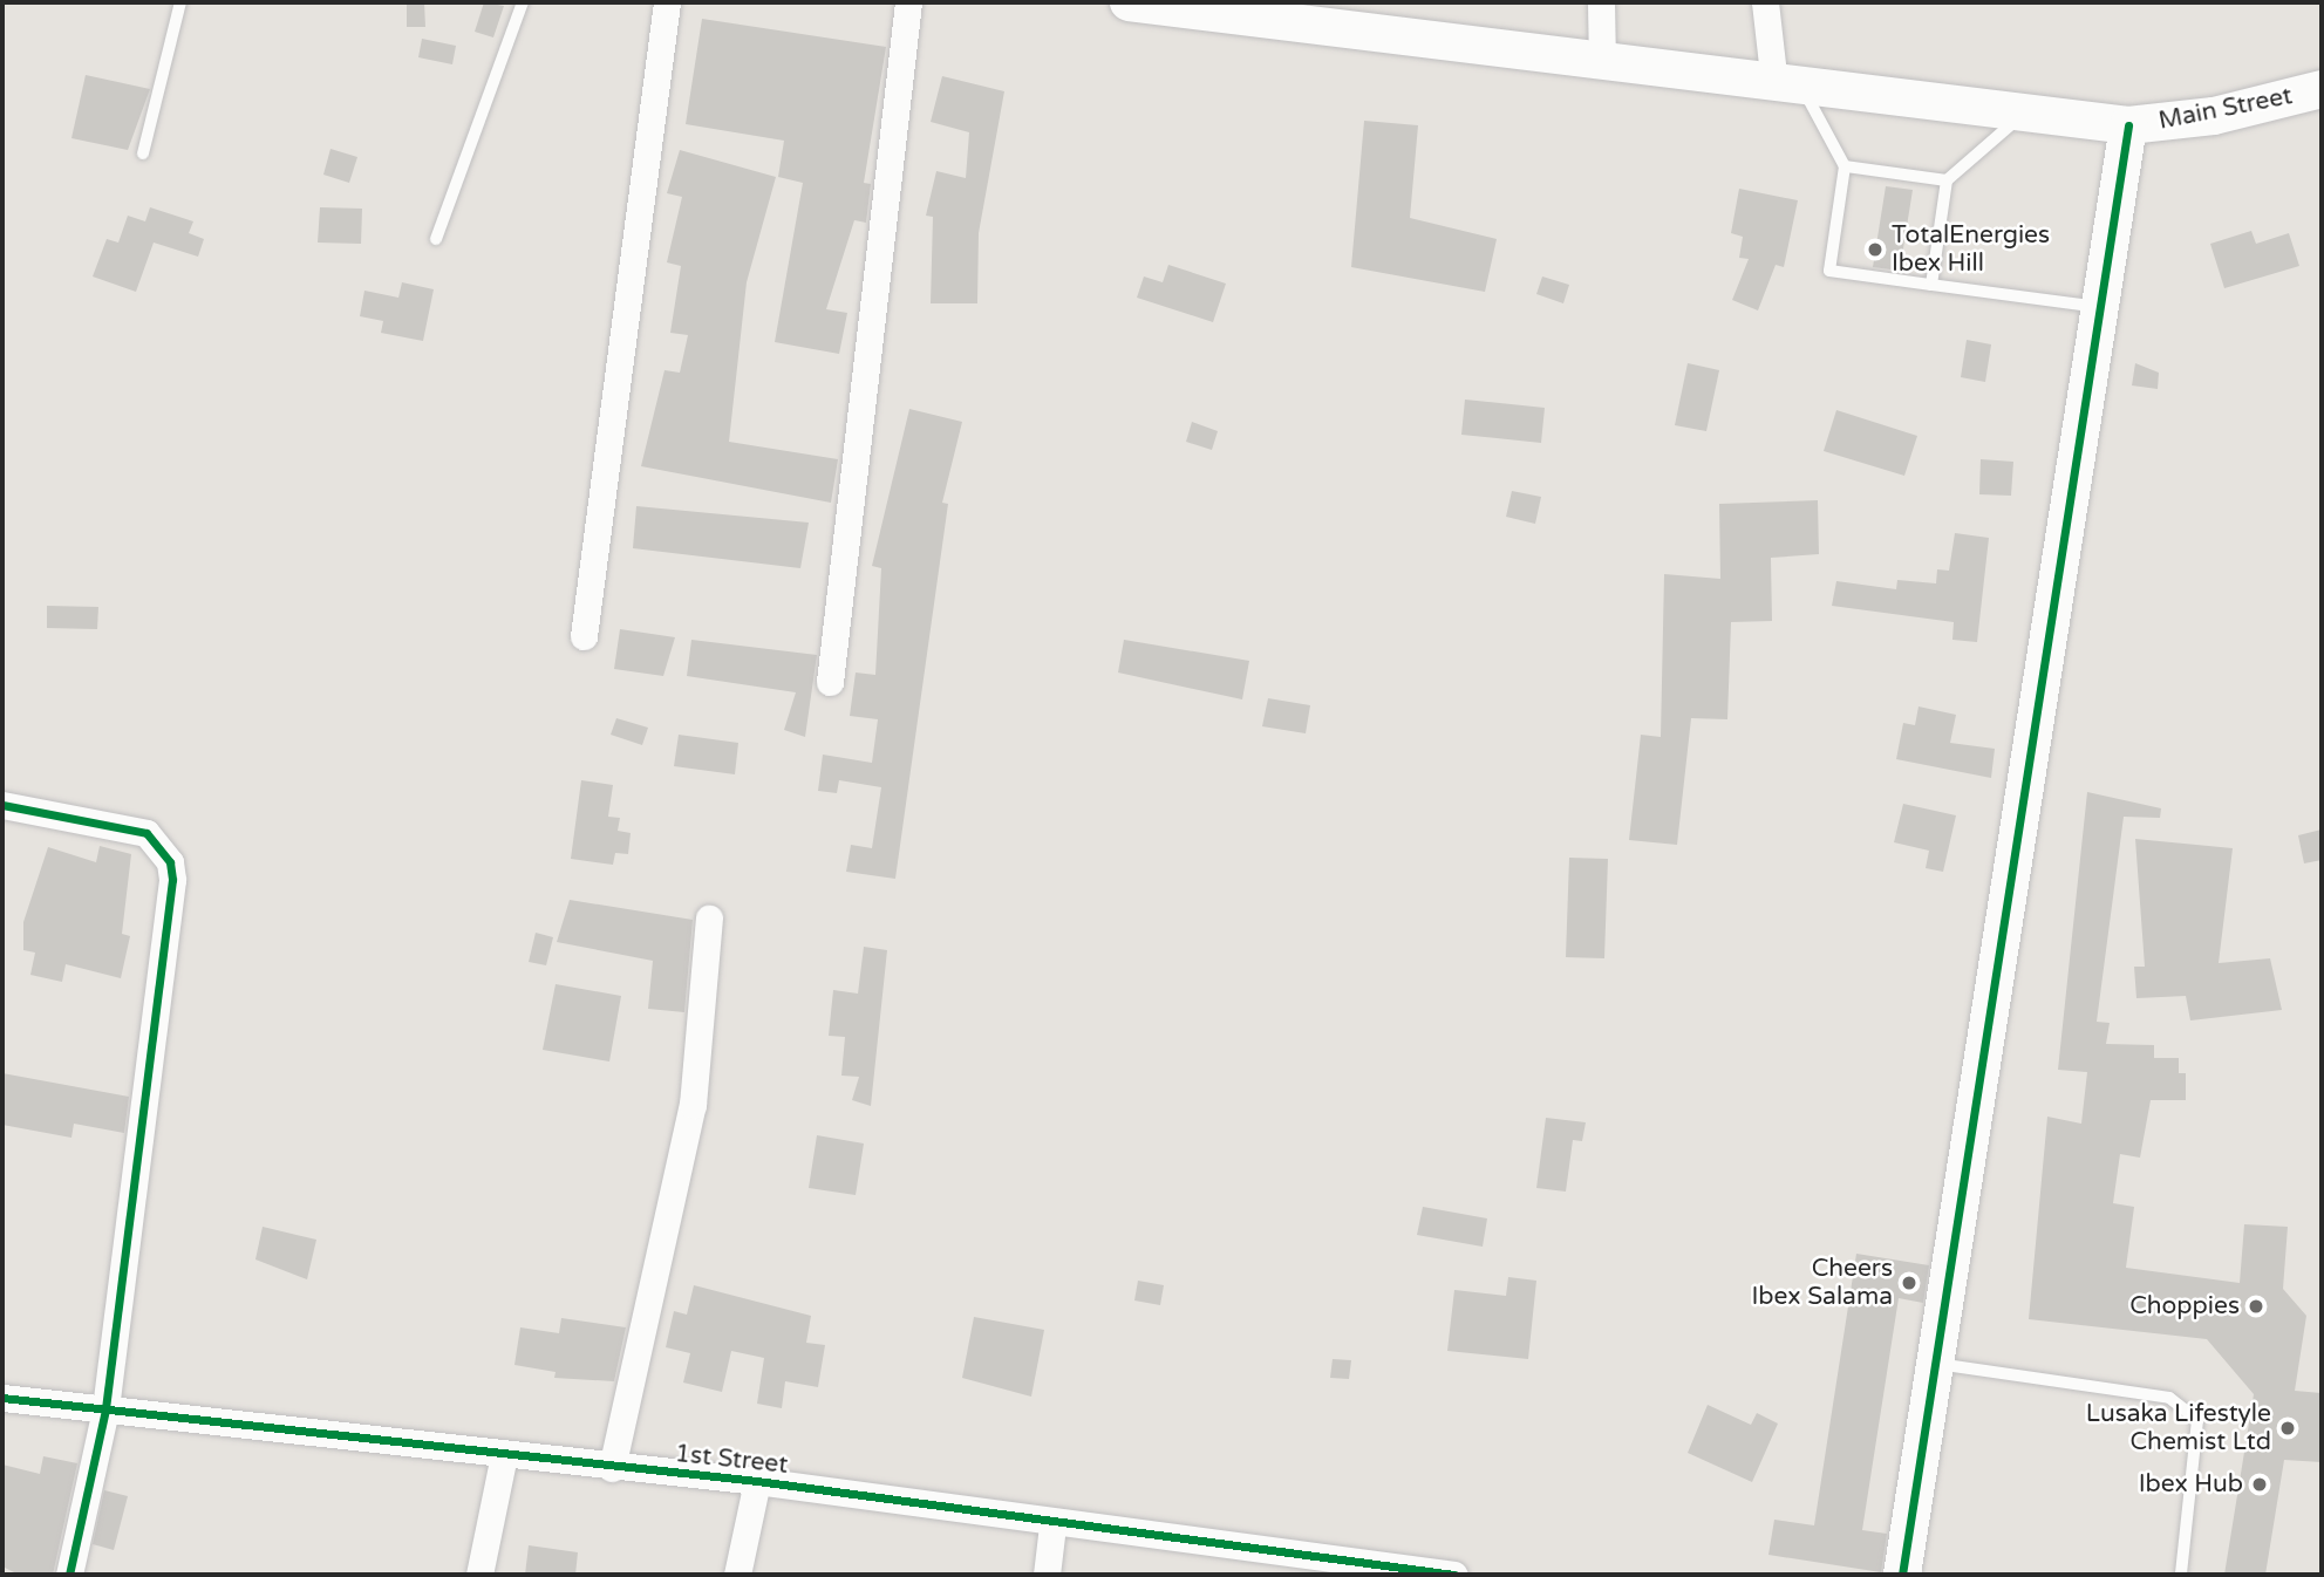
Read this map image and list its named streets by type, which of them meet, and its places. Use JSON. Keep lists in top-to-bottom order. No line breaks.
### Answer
{"streets":{"street":["Main Street","1st Street"]},"places":["TotalEnergies Ibex Hill","Cheers Ibex Salama","Choppies","Lusaka Lifestyle Chemist Ltd","Ibex Hub"]}
